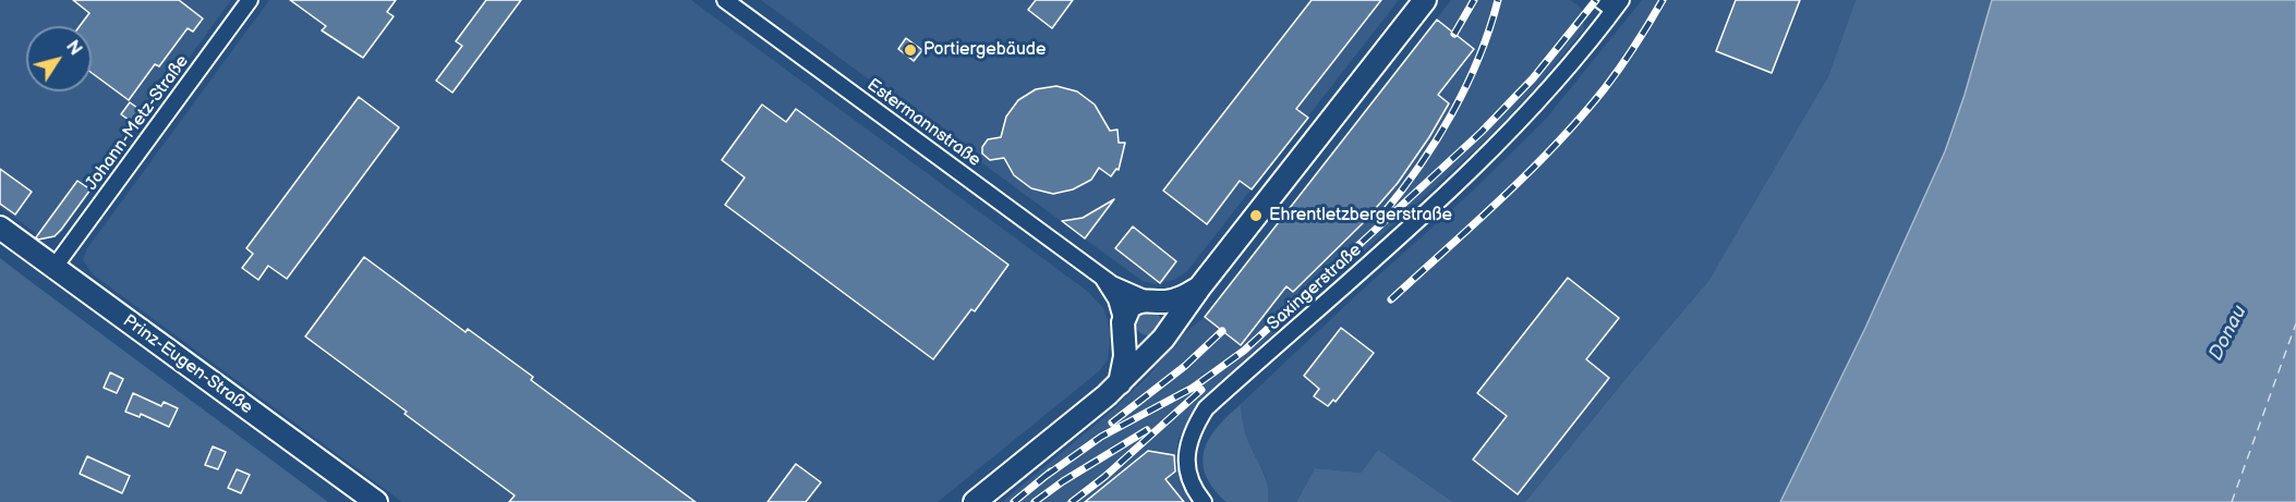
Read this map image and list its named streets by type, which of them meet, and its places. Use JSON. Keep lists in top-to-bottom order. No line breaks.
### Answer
{"streets":{"street":["Johann-Metz-Straße","Estermannstraße","Saxingerstraße","Prinz-Eugen-Straße"]},"crossings":[["Johann-Metz-Straße","Prinz-Eugen-Straße"]],"water":["Donau"],"places":["Portiergebäude","Ehrentletzbergerstraße"],"north":"top right"}
